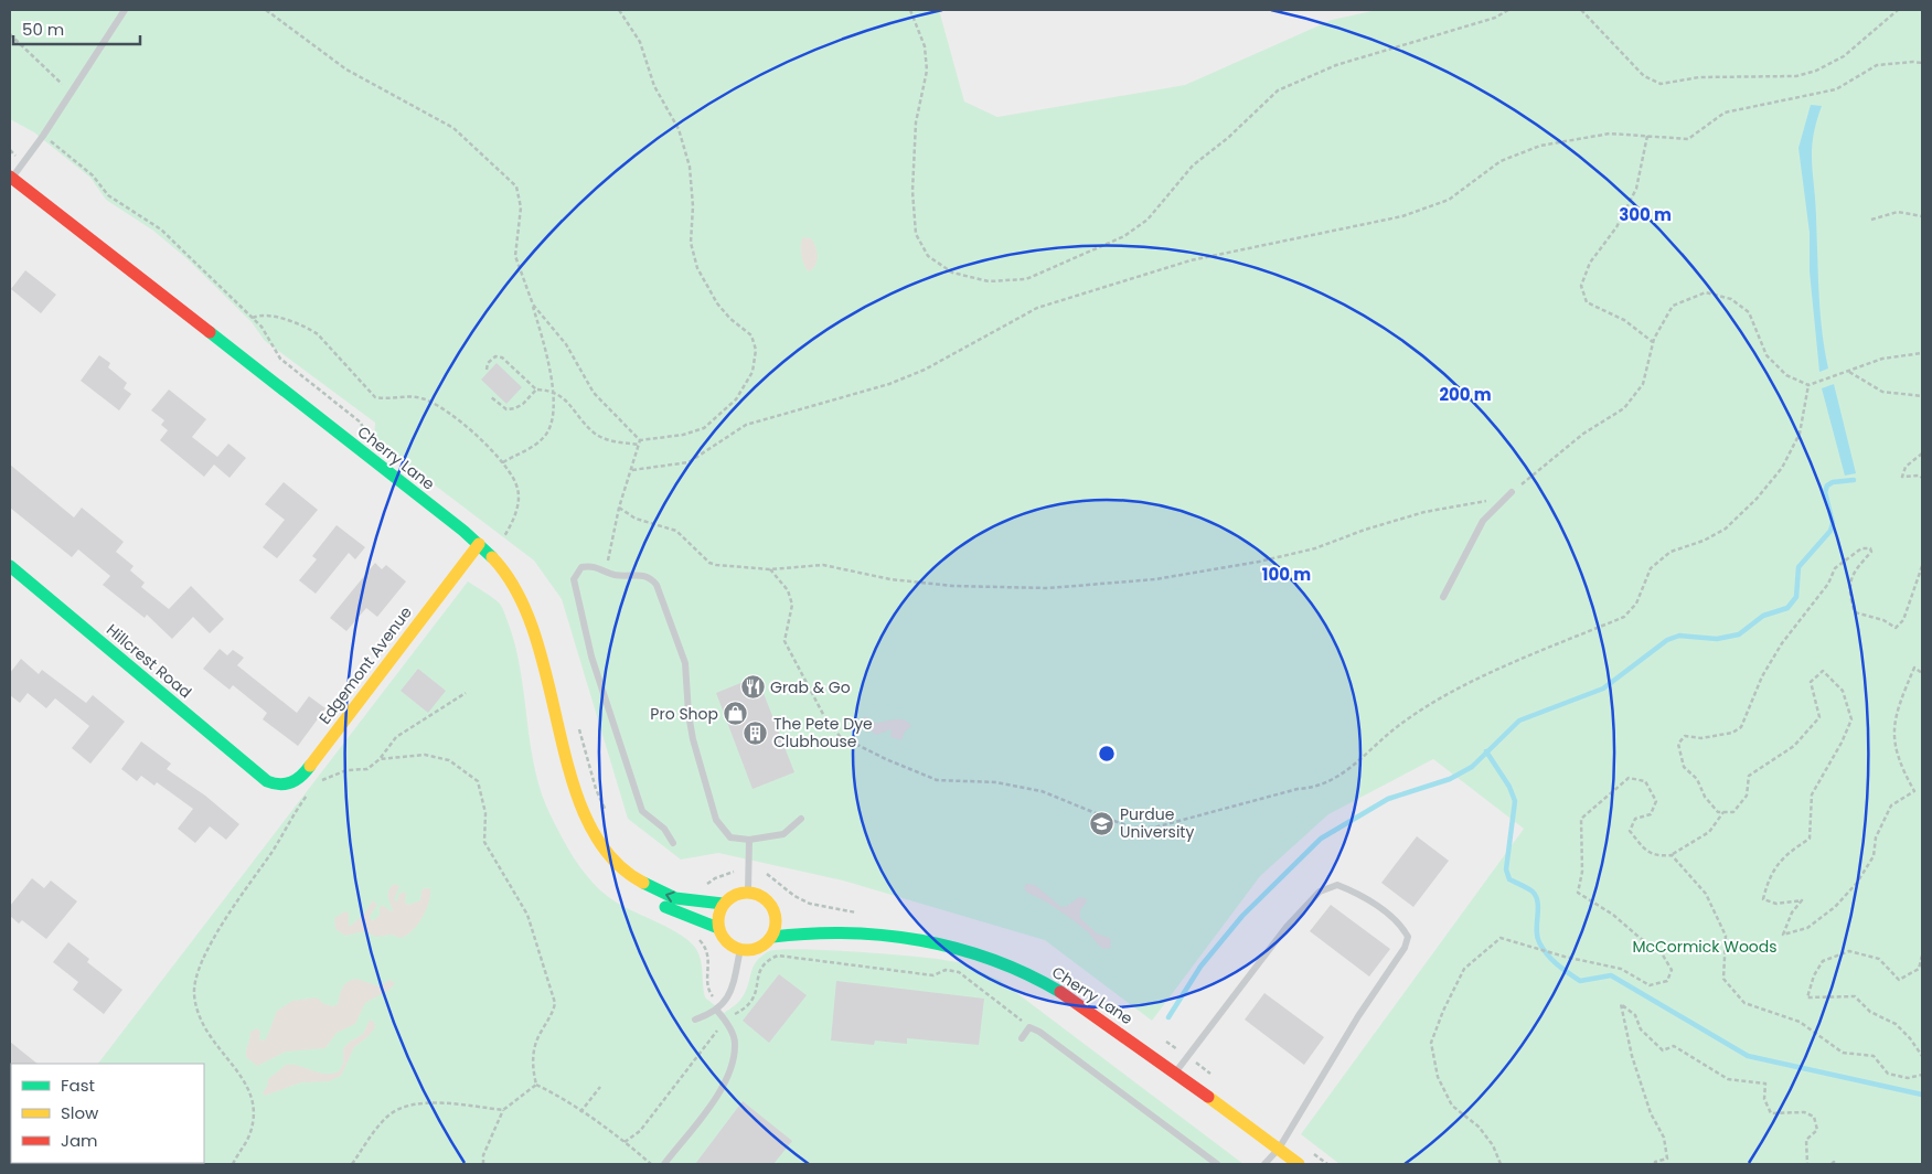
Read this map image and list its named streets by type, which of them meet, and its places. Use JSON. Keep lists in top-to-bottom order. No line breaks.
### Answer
{"streets":{"street":["Cherry Lane","Hillcrest Road","Edgemont Avenue"]},"crossings":[["Cherry Lane","Edgemont Avenue"],["Hillcrest Road","Edgemont Avenue"]],"parks":["McCormick Woods"],"places":{"restaurant":["Grab & Go"],"shop":["Pro Shop"],"building":["The Pete Dye Clubhouse"],"school or university":["Purdue University"]},"legend":["Fast","Slow","Jam"],"scale_bar":"50 m","rings":["300 m","200 m","100 m"]}
